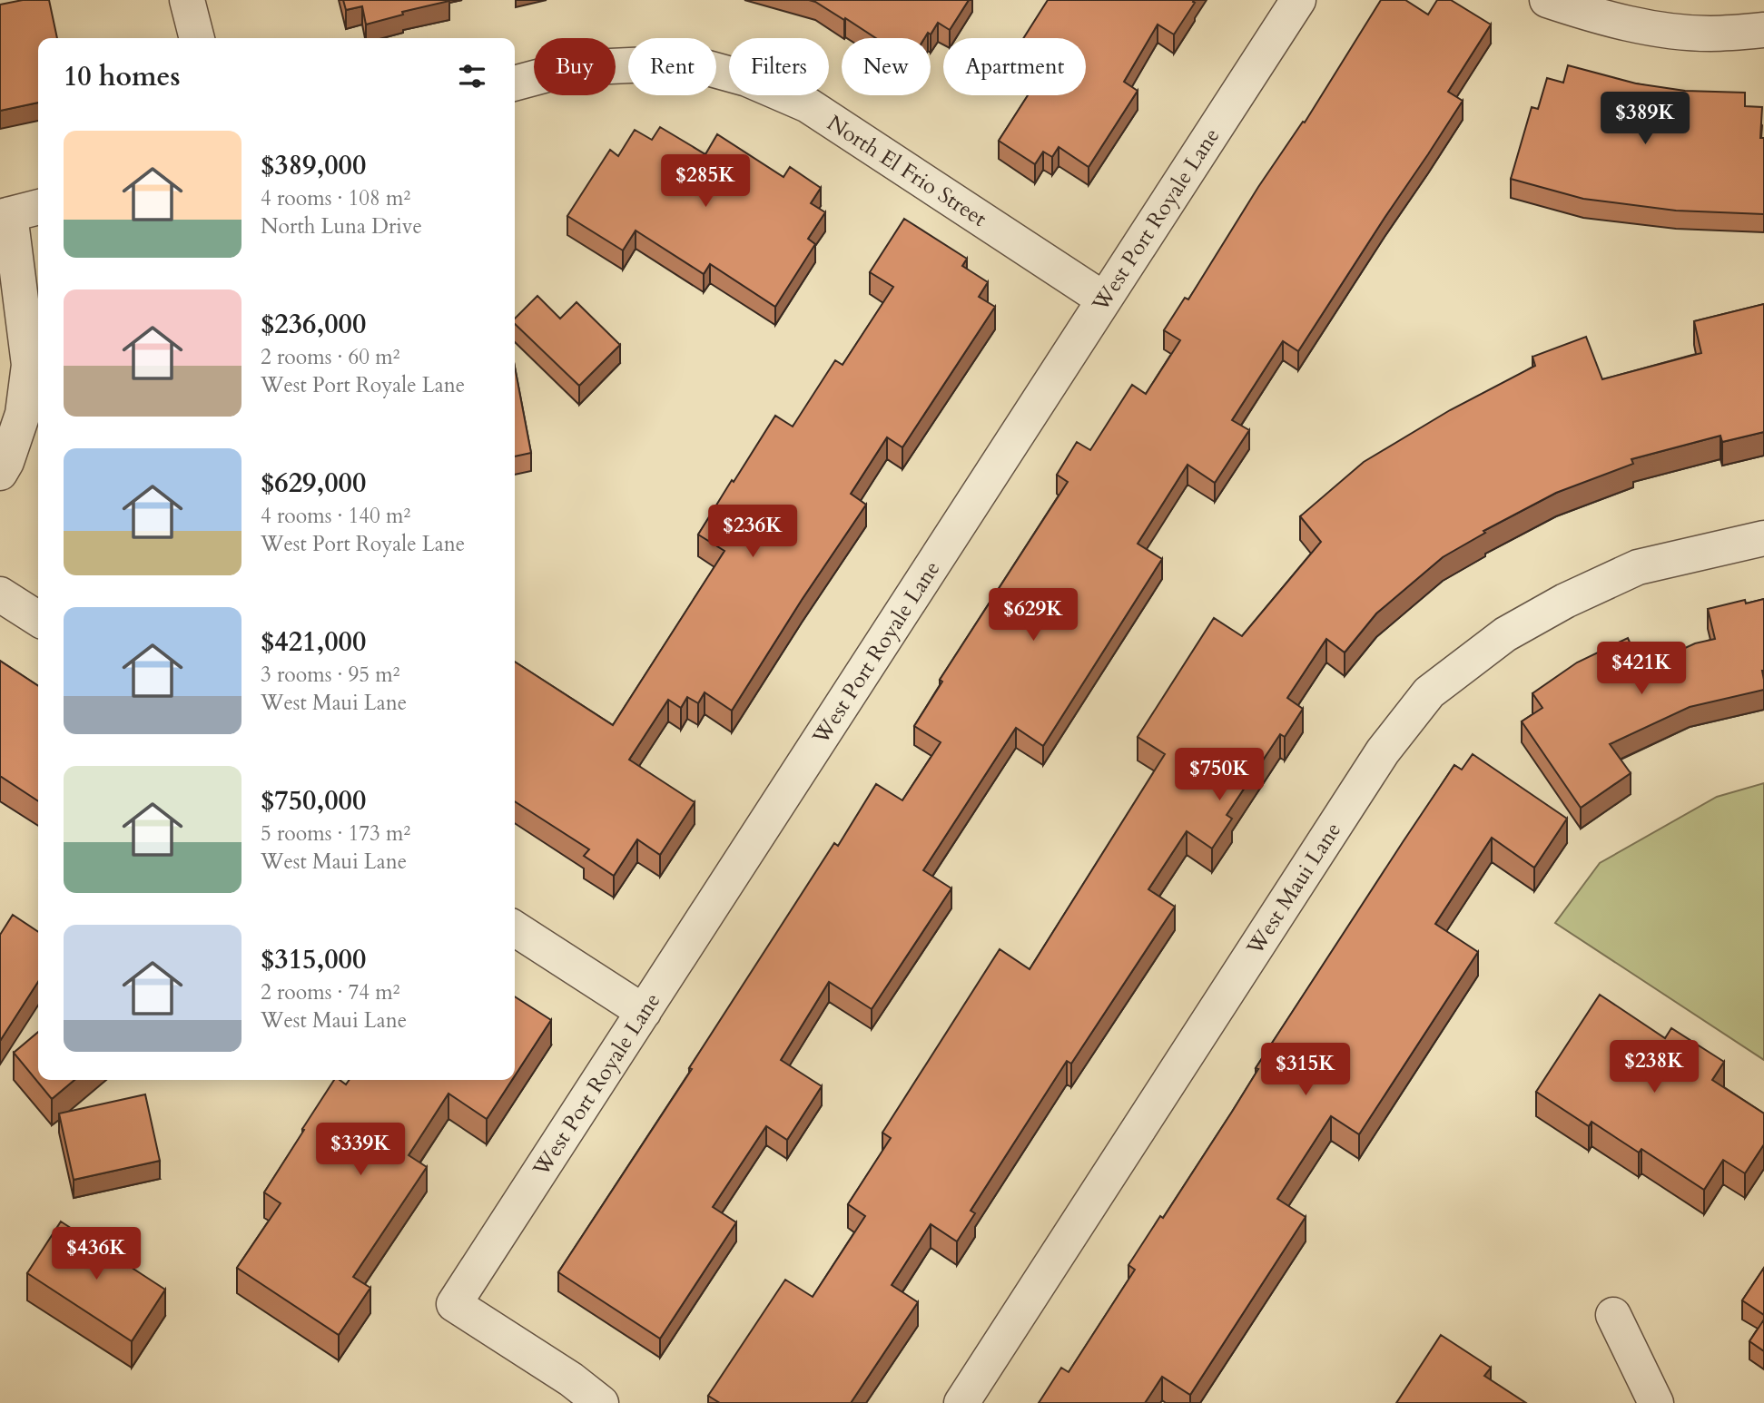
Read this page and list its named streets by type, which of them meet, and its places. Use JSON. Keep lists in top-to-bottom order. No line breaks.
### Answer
{"streets":{"street":["North El Frio Street","West Port Royale Lane","West Maui Lane"]},"crossings":[["North El Frio Street","West Port Royale Lane"]],"page":{"chip":["Buy","Rent","Filters","New","Apartment"],"heading":"10 homes","price":["$389K","$285K","$236K","$629K","$421K","$750K","$238K","$315K","$339K","$436K"],"list":[{"name":"$389,000","note":"4 rooms · 108 m² · North Luna Drive"},{"name":"$236,000","note":"2 rooms · 60 m² · West Port Royale Lane"},{"name":"$629,000","note":"4 rooms · 140 m² · West Port Royale Lane"},{"name":"$421,000","note":"3 rooms · 95 m² · West Maui Lane"},{"name":"$750,000","note":"5 rooms · 173 m² · West Maui Lane"},{"name":"$315,000","note":"2 rooms · 74 m² · West Maui Lane"}]}}
